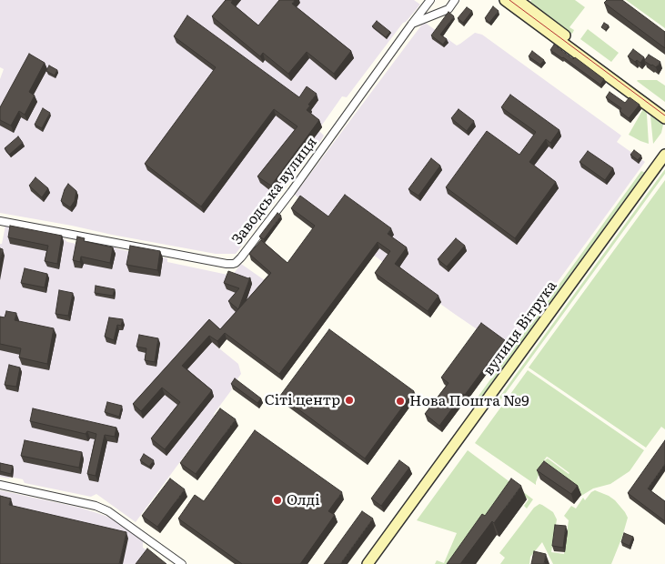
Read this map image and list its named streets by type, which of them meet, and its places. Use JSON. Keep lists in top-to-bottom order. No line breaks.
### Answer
{"streets":{"main road":["вулиця Вітрука"],"street":["Заводська вулиця"]},"places":["Сіті центр","Нова Пошта №9","Олді"]}
